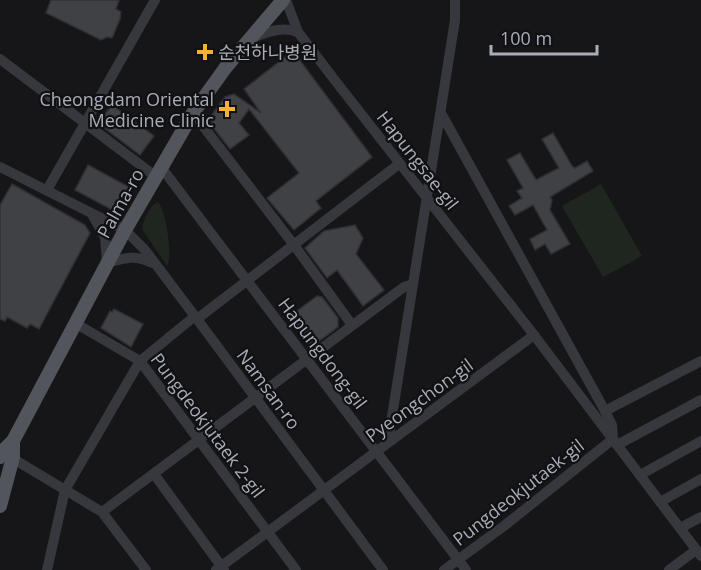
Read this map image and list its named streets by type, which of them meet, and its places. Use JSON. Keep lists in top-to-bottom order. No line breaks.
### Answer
{"streets":{"main road":["Palma-ro"],"street":["Hapungsae-gil","Hapungdong-gil","Namsan-ro","Pyeongchon-gil","Pungdeokjutaek 2-gil","Pungdeokjutaek-gil"]},"crossings":[["Hapungsae-gil","Palma-ro"],["Hapungsae-gil","Pyeongchon-gil"],["Hapungsae-gil","Pungdeokjutaek-gil"],["Palma-ro","Hapungdong-gil"],["Palma-ro","Namsan-ro"],["Palma-ro","Pungdeokjutaek 2-gil"],["Hapungdong-gil","Pyeongchon-gil"],["Hapungdong-gil","Pungdeokjutaek-gil"],["Namsan-ro","Pyeongchon-gil"],["Pyeongchon-gil","Pungdeokjutaek 2-gil"]],"places":{"health":["순천하나병원","Cheongdam Oriental Medicine Clinic"]},"scale_bar":"100 m"}
